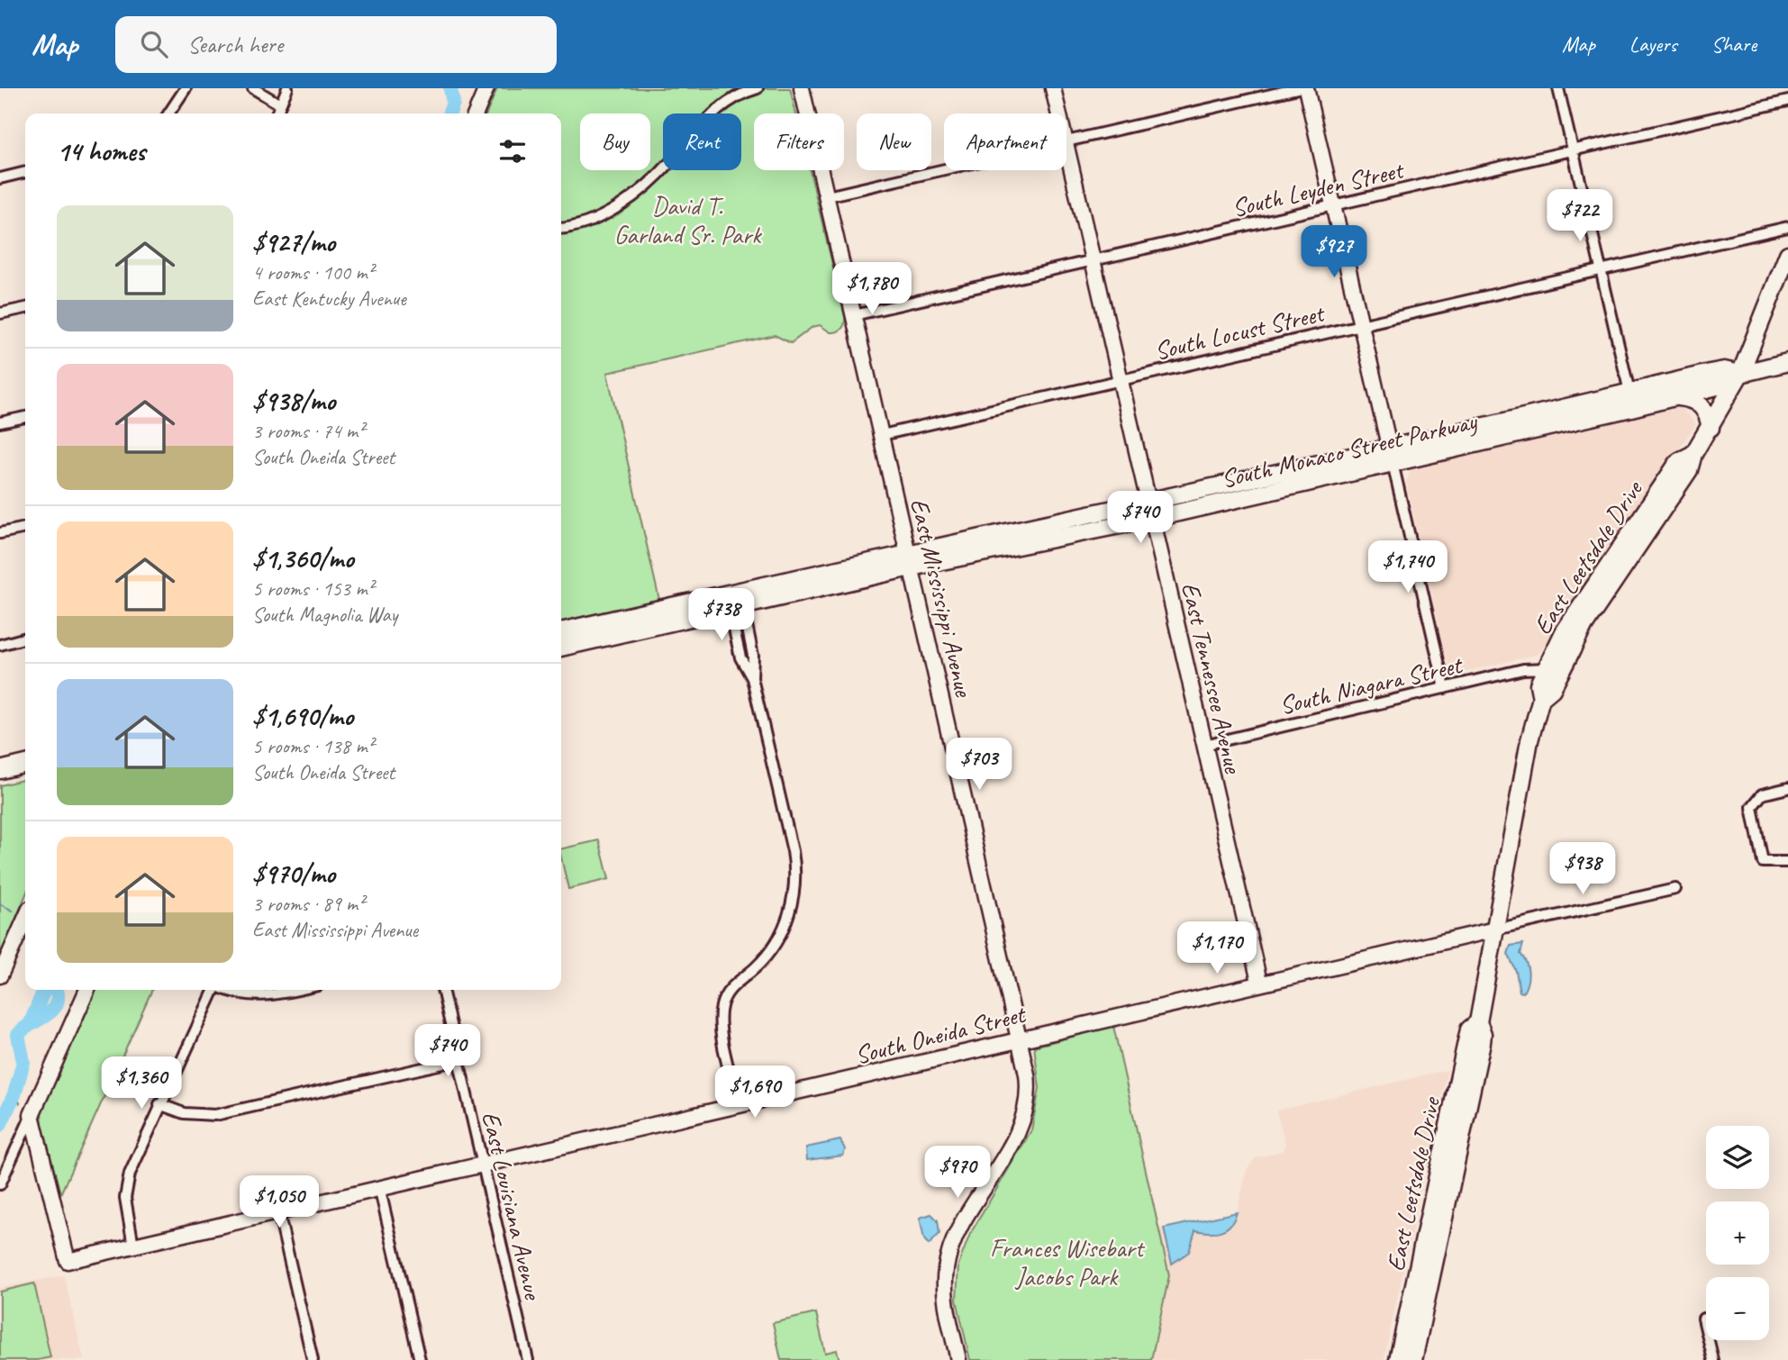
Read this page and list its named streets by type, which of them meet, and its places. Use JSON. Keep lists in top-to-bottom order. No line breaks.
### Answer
{"streets":{"main road":["South Monaco Street Parkway","East Leetsdale Drive"],"street":["South Leyden Street","South Locust Street","East Mississippi Avenue","East Tennessee Avenue","South Niagara Street","South Oneida Street","East Louisiana Avenue"]},"crossings":[["South Leyden Street","East Mississippi Avenue"],["South Leyden Street","East Tennessee Avenue"],["South Locust Street","East Mississippi Avenue"],["South Locust Street","East Tennessee Avenue"],["South Monaco Street Parkway","East Leetsdale Drive"],["South Monaco Street Parkway","East Mississippi Avenue"],["South Monaco Street Parkway","East Tennessee Avenue"],["East Leetsdale Drive","South Niagara Street"],["East Leetsdale Drive","South Oneida Street"],["East Mississippi Avenue","South Oneida Street"],["East Tennessee Avenue","South Niagara Street"],["East Tennessee Avenue","South Oneida Street"],["South Oneida Street","East Louisiana Avenue"]],"parks":["David T. Garland Sr. Park","Frances Wisebart Jacobs Park"],"page":{"header":"Map","search":"Search here","nav":["Map","Layers","Share"],"chip":["Buy","Rent","Filters","New","Apartment"],"heading":"14 homes","price":["$722","$927","$1,780","$740","$1,740","$738","$703","$938","$1,170","$740","$1,360","$1,690","$970","$1,050"],"list":[{"name":"$927/mo","note":"4 rooms · 100 m² · East Kentucky Avenue"},{"name":"$938/mo","note":"3 rooms · 74 m² · South Oneida Street"},{"name":"$1,360/mo","note":"5 rooms · 153 m² · South Magnolia Way"},{"name":"$1,690/mo","note":"5 rooms · 138 m² · South Oneida Street"},{"name":"$970/mo","note":"3 rooms · 89 m² · East Mississippi Avenue"}],"map_buttons":["+","−"]}}
